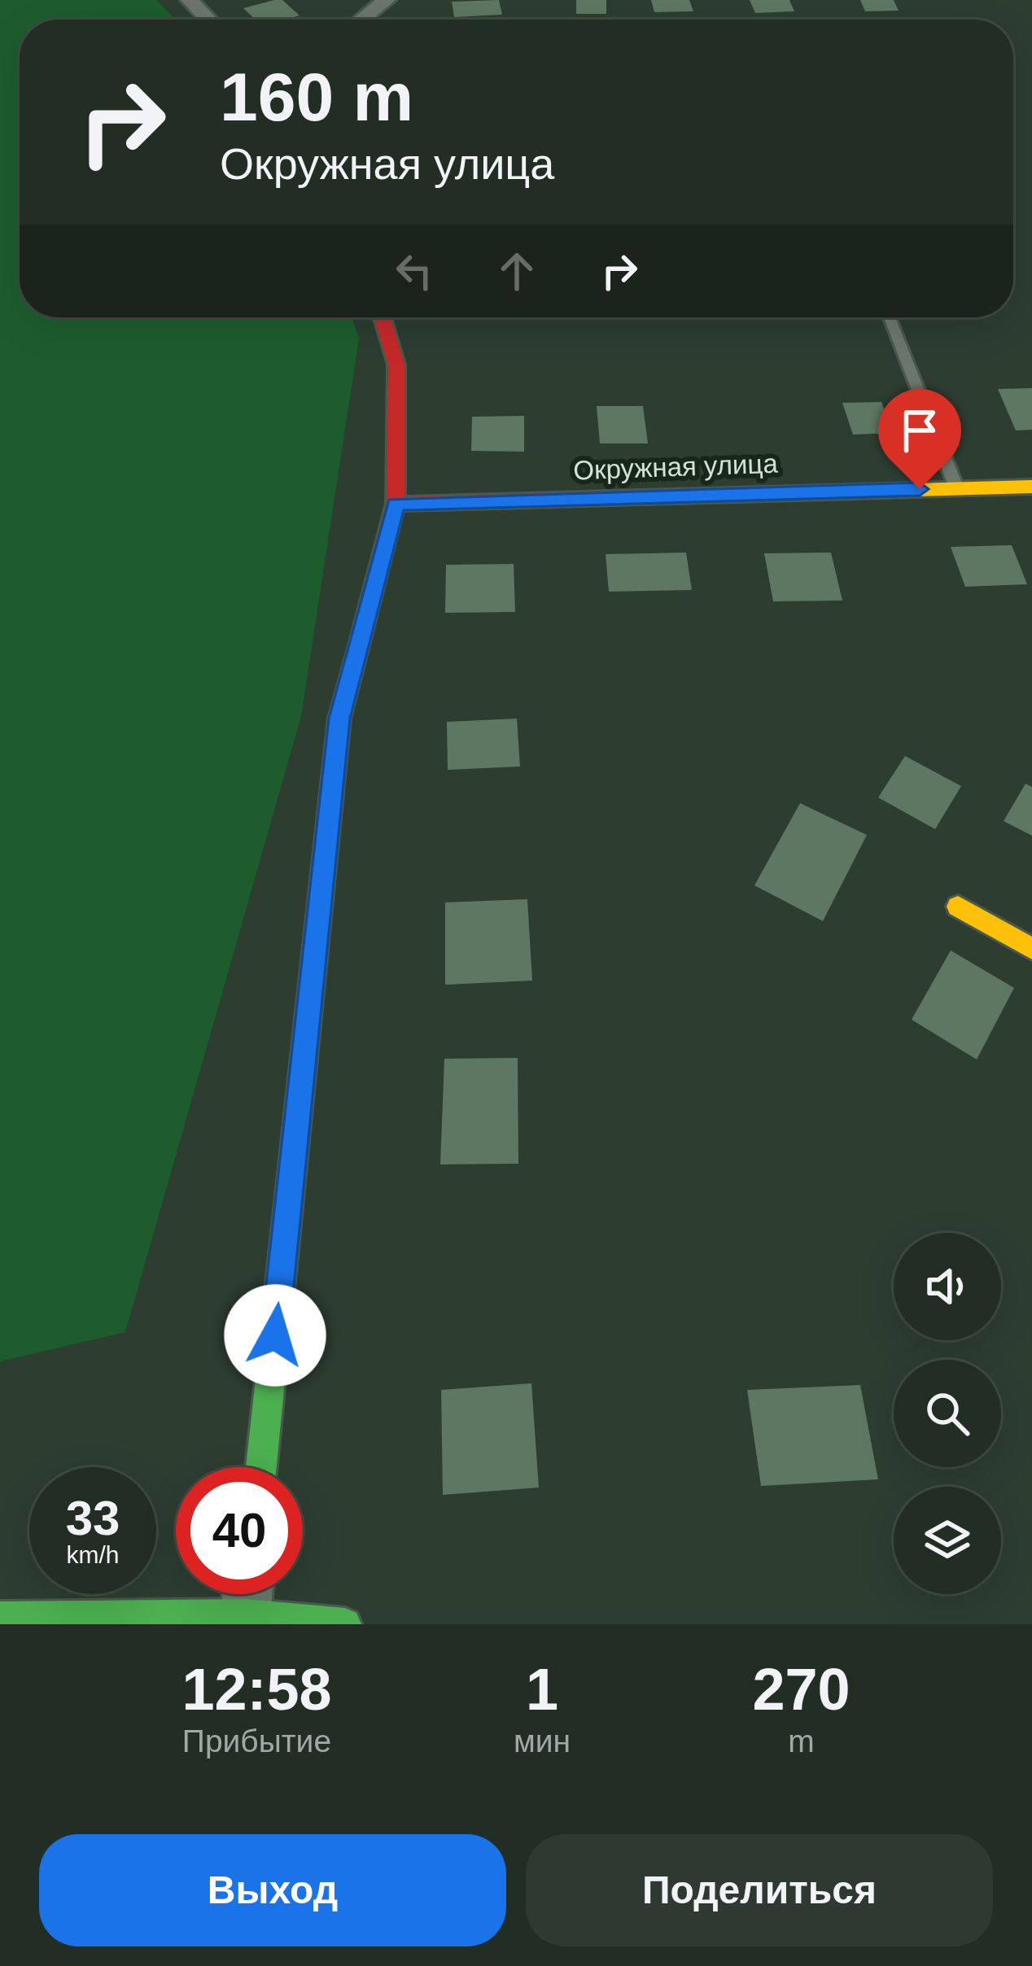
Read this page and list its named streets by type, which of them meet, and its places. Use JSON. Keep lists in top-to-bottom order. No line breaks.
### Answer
{"streets":{"street":["Окружная улица"]},"page":{"turn":["160 m","Окружная улица"],"speed":"33 km/h","limit":"40","eta":["12:58","Прибытие","1","мин","270","m"],"buttons":["Выход","Поделиться"]}}
